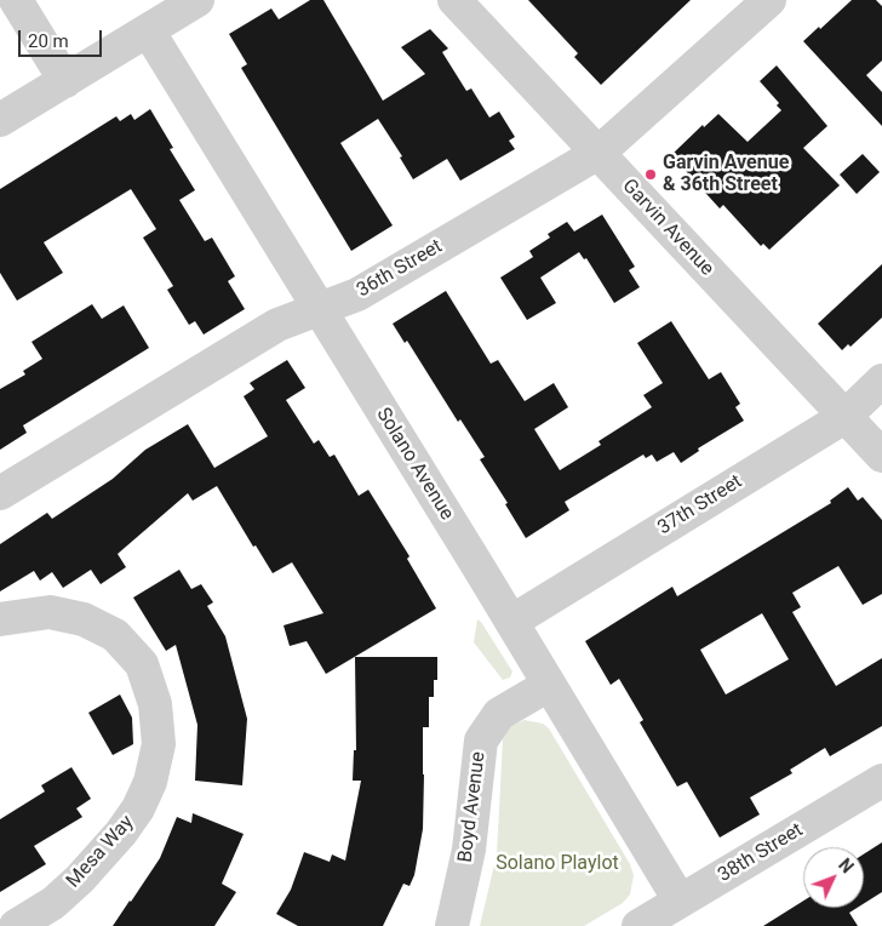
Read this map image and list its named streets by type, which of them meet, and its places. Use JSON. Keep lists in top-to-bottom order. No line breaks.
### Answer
{"streets":{"street":["Garvin Avenue","36th Street","Solano Avenue","37th Street","Boyd Avenue","Mesa Way","38th Street"]},"crossings":[["Garvin Avenue","36th Street"],["Garvin Avenue","37th Street"],["36th Street","Solano Avenue"],["Solano Avenue","37th Street"],["Solano Avenue","Boyd Avenue"],["Solano Avenue","38th Street"]],"parks":["Solano Playlot"],"places":["Garvin Avenue & 36th Street"],"scale_bar":"20 m","north":"top right"}
